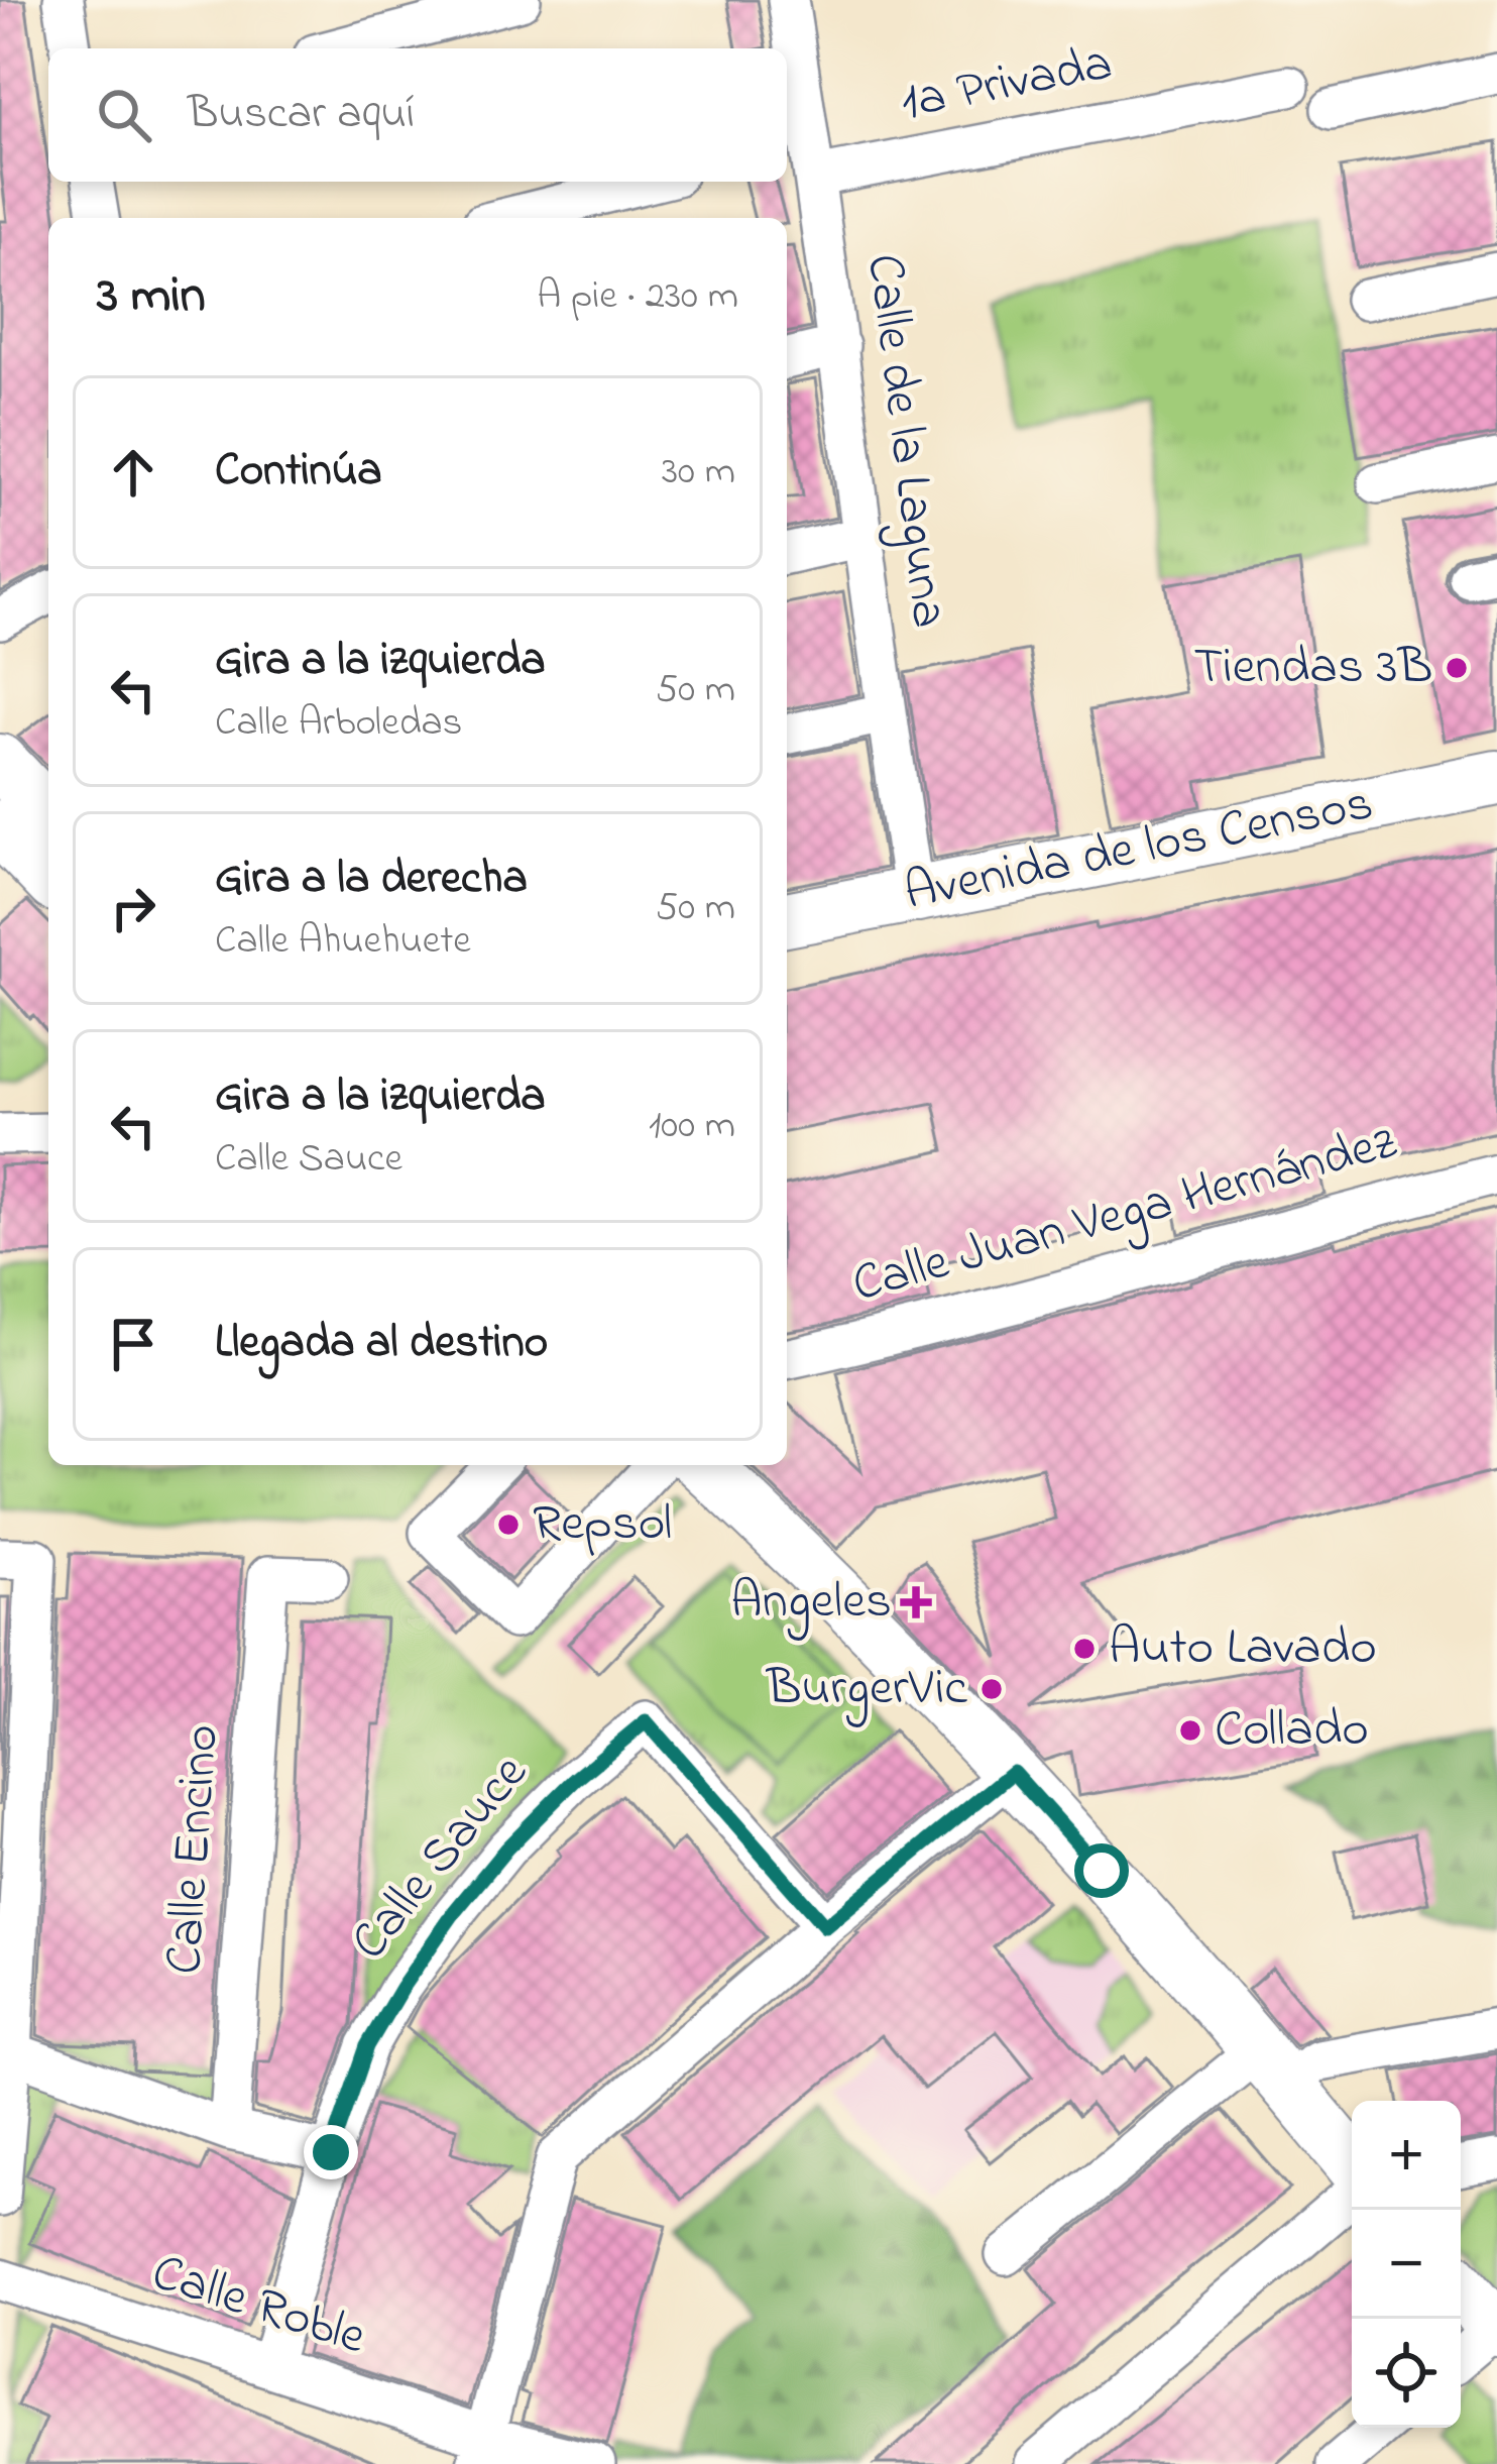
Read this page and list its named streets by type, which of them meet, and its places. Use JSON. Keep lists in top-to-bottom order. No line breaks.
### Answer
{"streets":{"street":["1a Privada","Calle de la Laguna","Avenida de los Censos","Calle Juan Vega Hernández","Calle Encino","Calle Sauce","Calle Roble"]},"crossings":[["1a Privada","Calle de la Laguna"],["Calle de la Laguna","Avenida de los Censos"],["Calle Sauce","Calle Roble"]],"places":{"other":["Tiendas 3B","Repsol","Auto Lavado","BurgerVic","Collado"],"health":["Angeles"]},"page":{"search":"Buscar aquí","heading":["3 min","A pie · 230 m"],"list":[["Continúa","30 m"],["Gira a la izquierda","Calle Arboledas","50 m"],["Gira a la derecha","Calle Ahuehuete","50 m"],["Gira a la izquierda","Calle Sauce","100 m"],"Llegada al destino"],"map_buttons":["+","−"]}}
